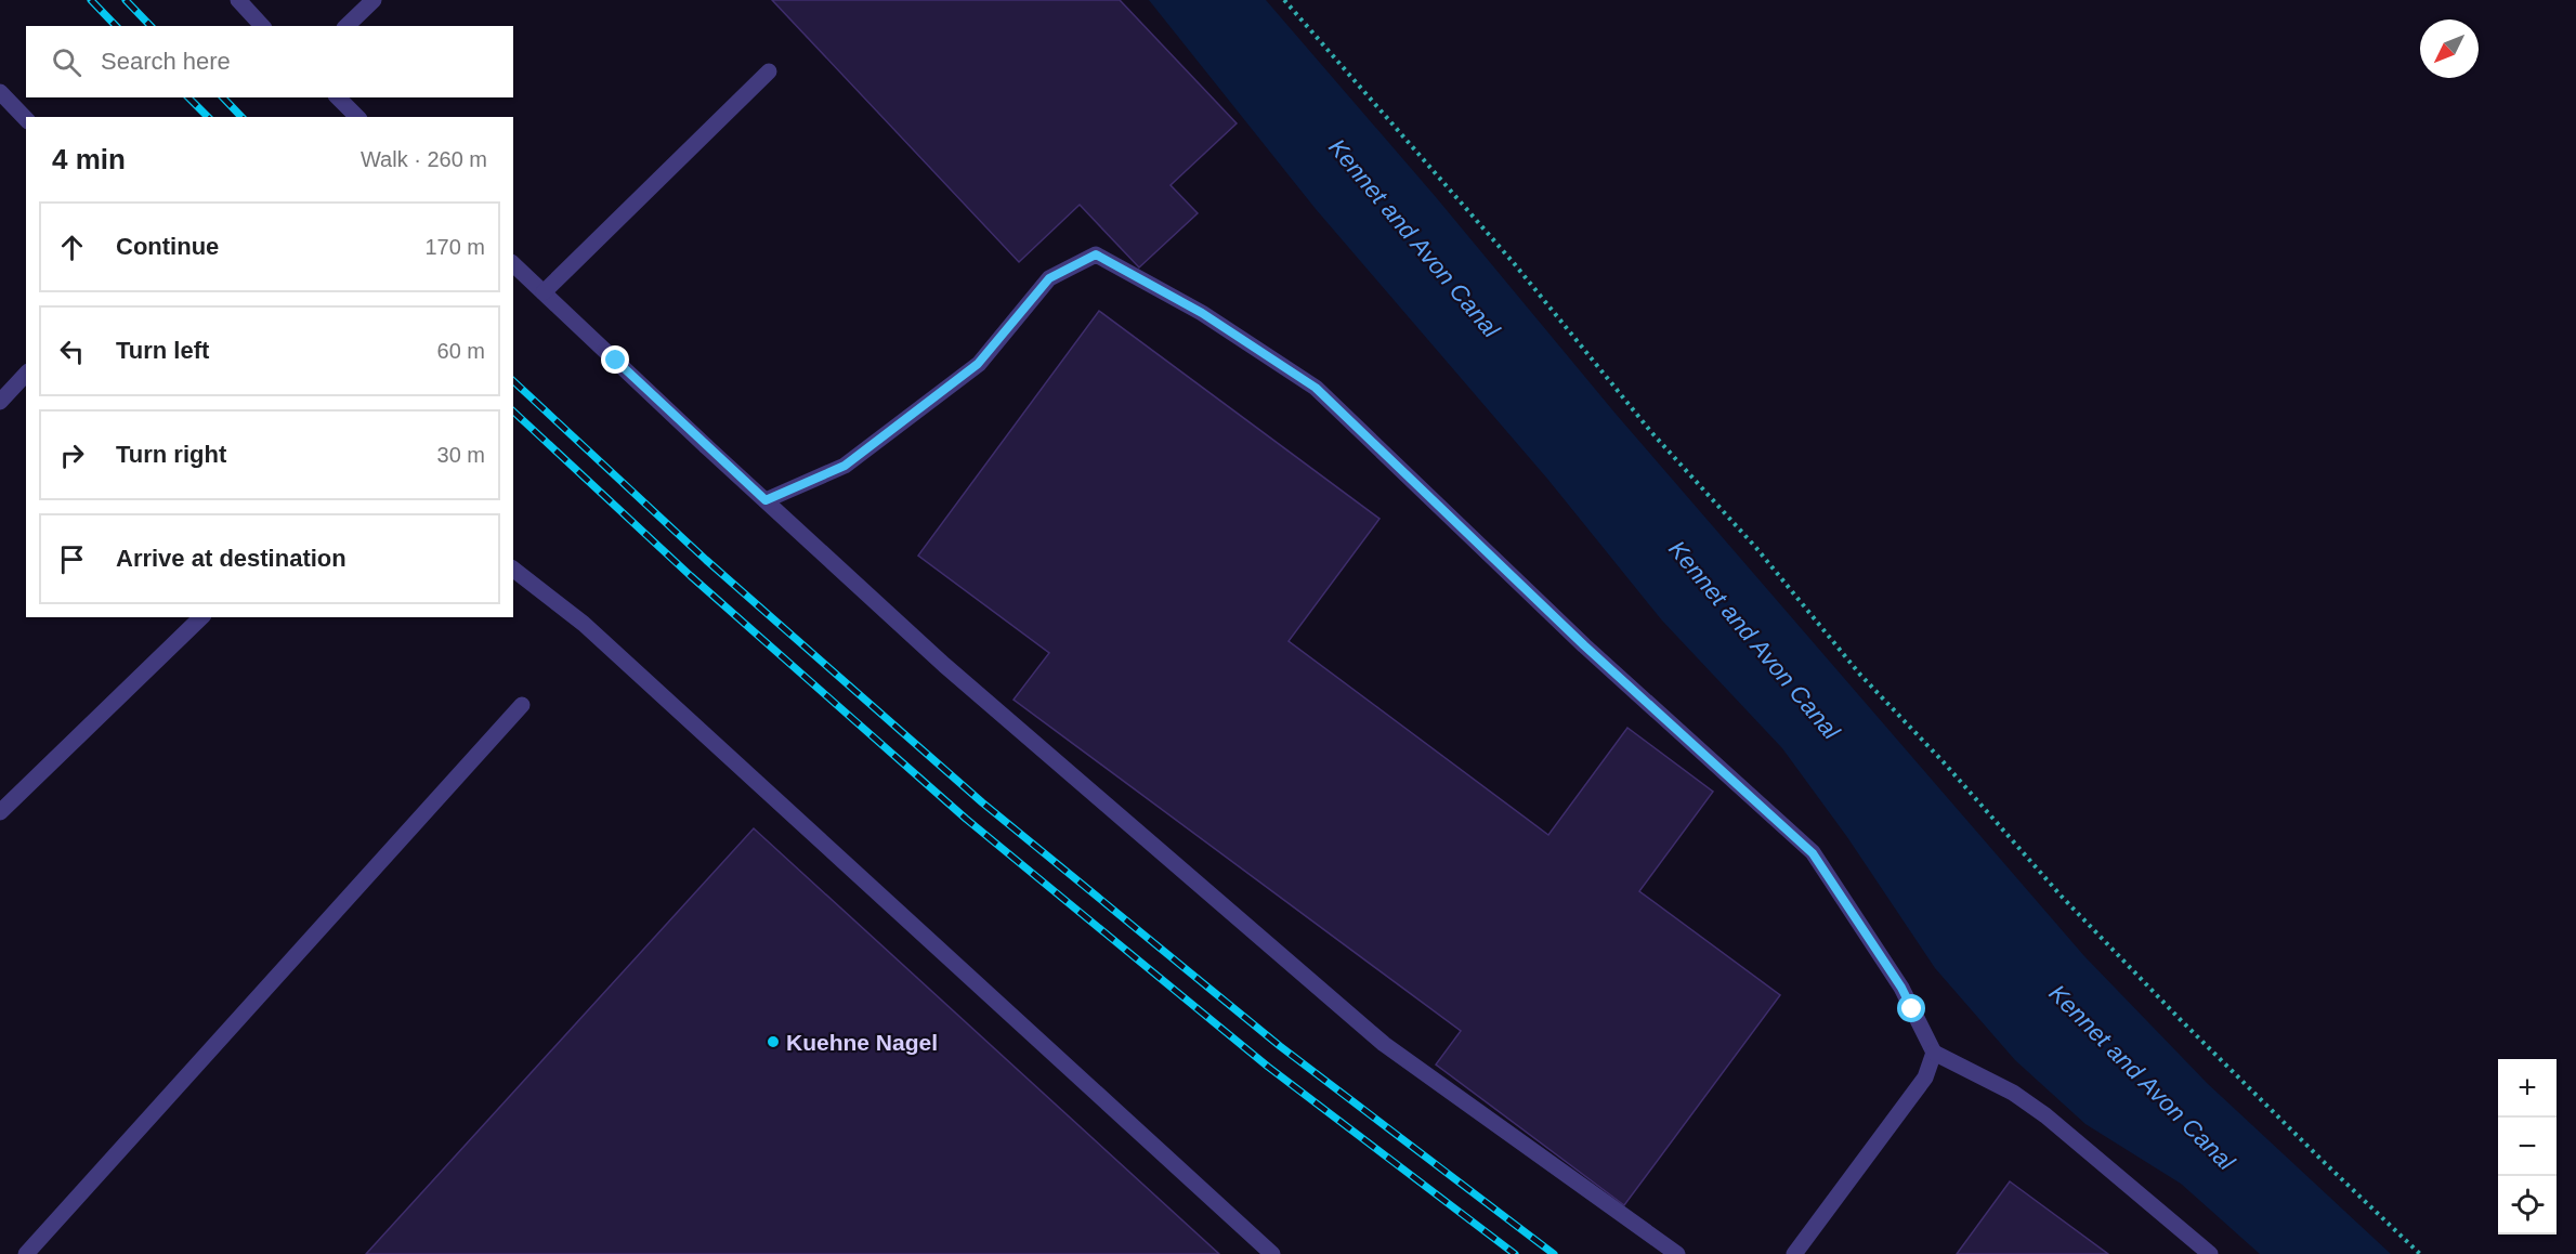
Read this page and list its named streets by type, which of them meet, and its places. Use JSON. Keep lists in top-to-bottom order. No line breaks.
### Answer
{"water":["Kennet and Avon Canal"],"places":["Kuehne Nagel"],"north":"bottom left","page":{"search":"Search here","heading":["4 min","Walk · 260 m"],"list":[["Continue","170 m"],["Turn left","60 m"],["Turn right","30 m"],"Arrive at destination"],"map_buttons":["+","−"]}}
